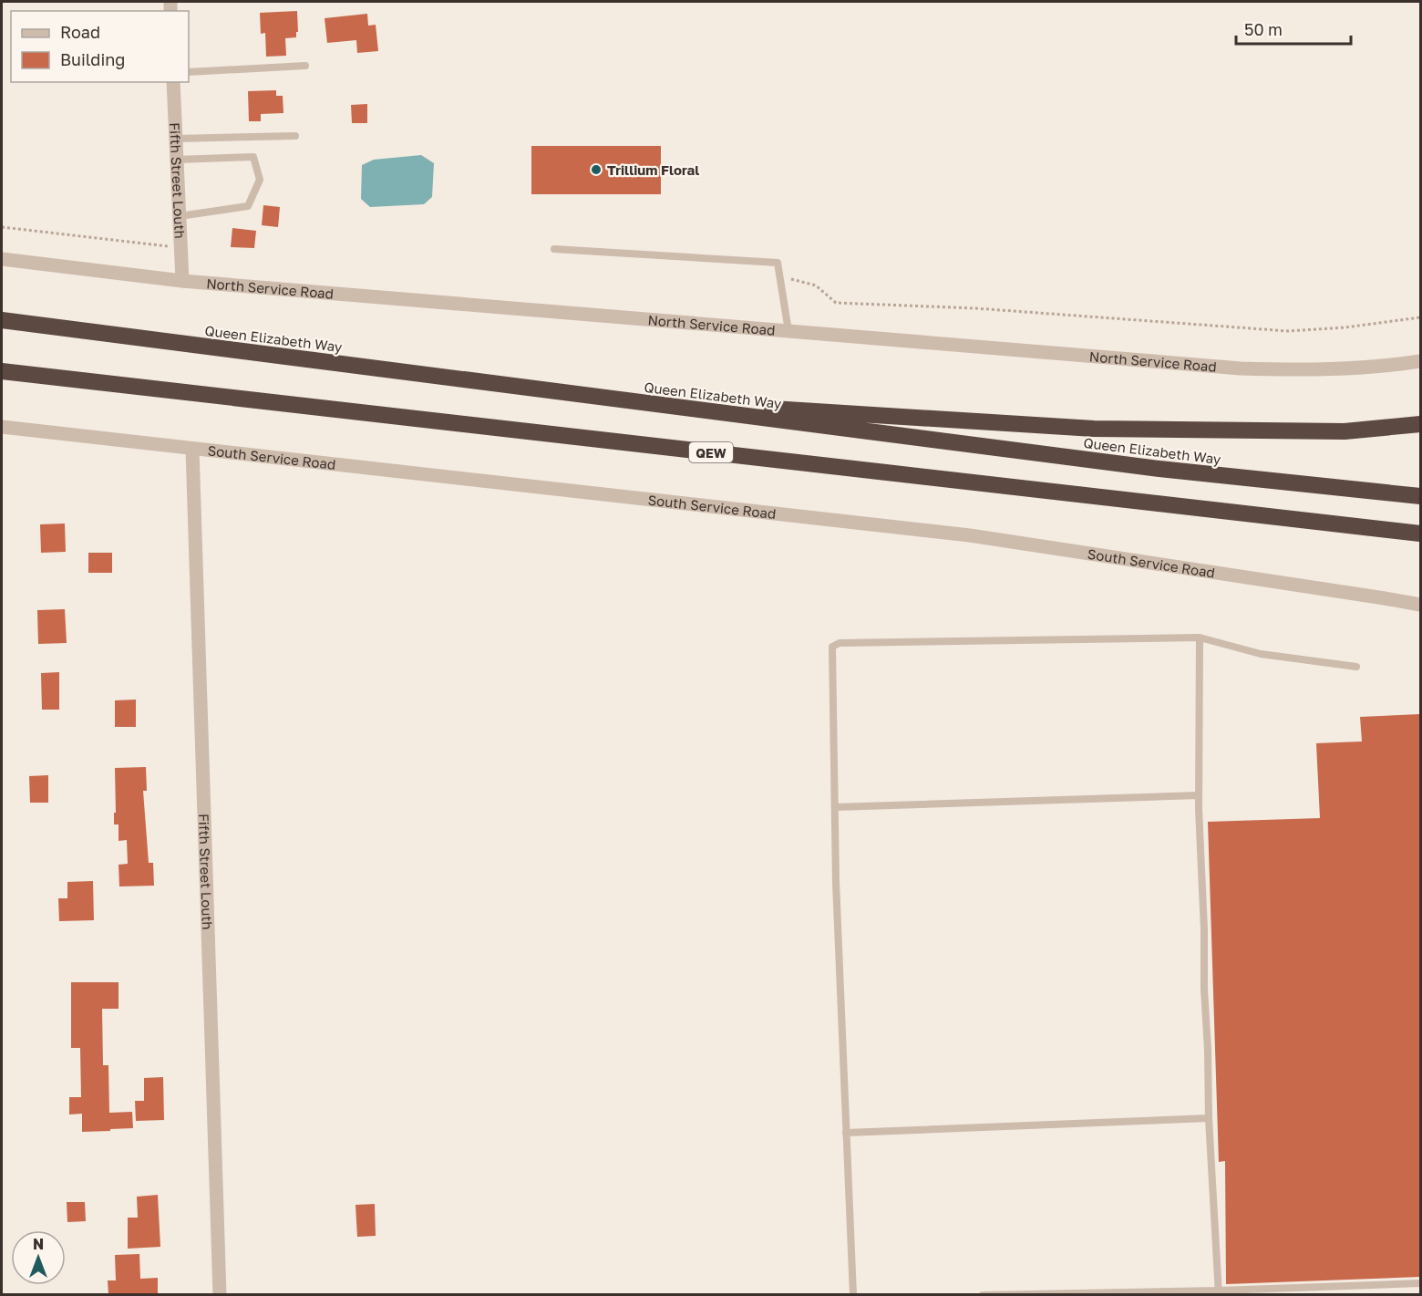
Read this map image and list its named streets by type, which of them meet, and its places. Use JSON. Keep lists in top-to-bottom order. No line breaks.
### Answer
{"streets":{"highway":["Queen Elizabeth Way","QEW"],"street":["Fifth Street Louth","North Service Road","South Service Road"]},"crossings":[["Fifth Street Louth","North Service Road"],["Fifth Street Louth","South Service Road"]],"places":["Trillium Floral"],"legend":["Road","Building"],"scale_bar":"50 m","north":"top"}
